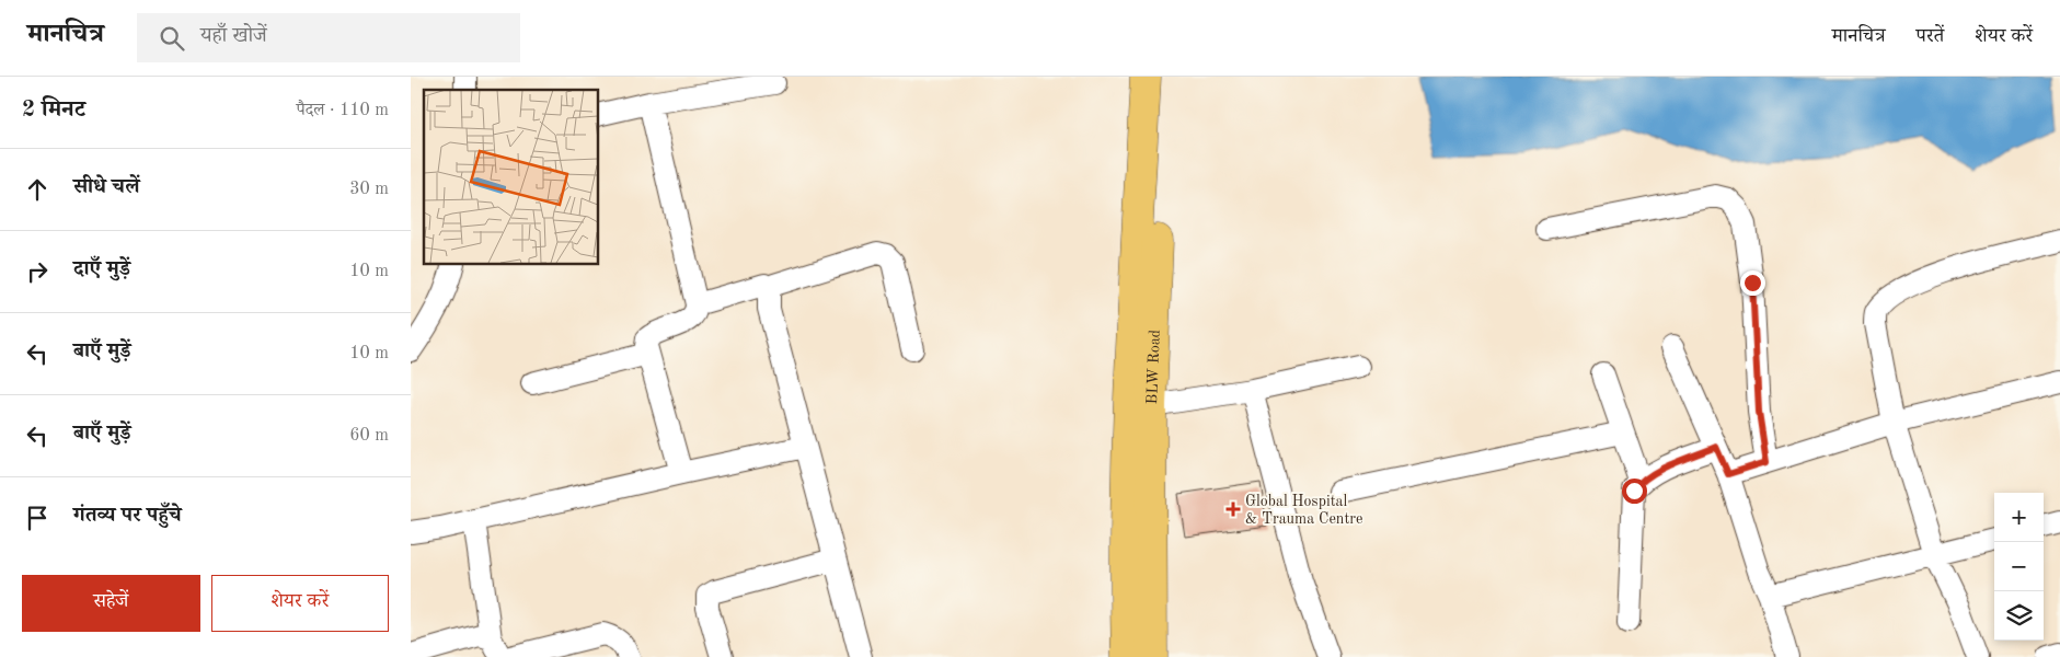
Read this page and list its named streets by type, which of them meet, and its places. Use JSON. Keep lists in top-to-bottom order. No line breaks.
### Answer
{"streets":{"main road":["BLW Road"]},"places":{"health":["Global Hospital & Trauma Centre"]},"page":{"header":"मानचित्र","search":"यहाँ खोजें","nav":["मानचित्र","परतें","शेयर करें"],"heading":["2 मिनट","पैदल · 110 m"],"list":[["सीधे चलें","30 m"],["दाएँ मुड़ें","10 m"],["बाएँ मुड़ें","10 m"],["बाएँ मुड़ें","60 m"],"गंतव्य पर पहुँचे"],"map_buttons":["+","−"],"buttons":["सहेजें","शेयर करें"]}}
